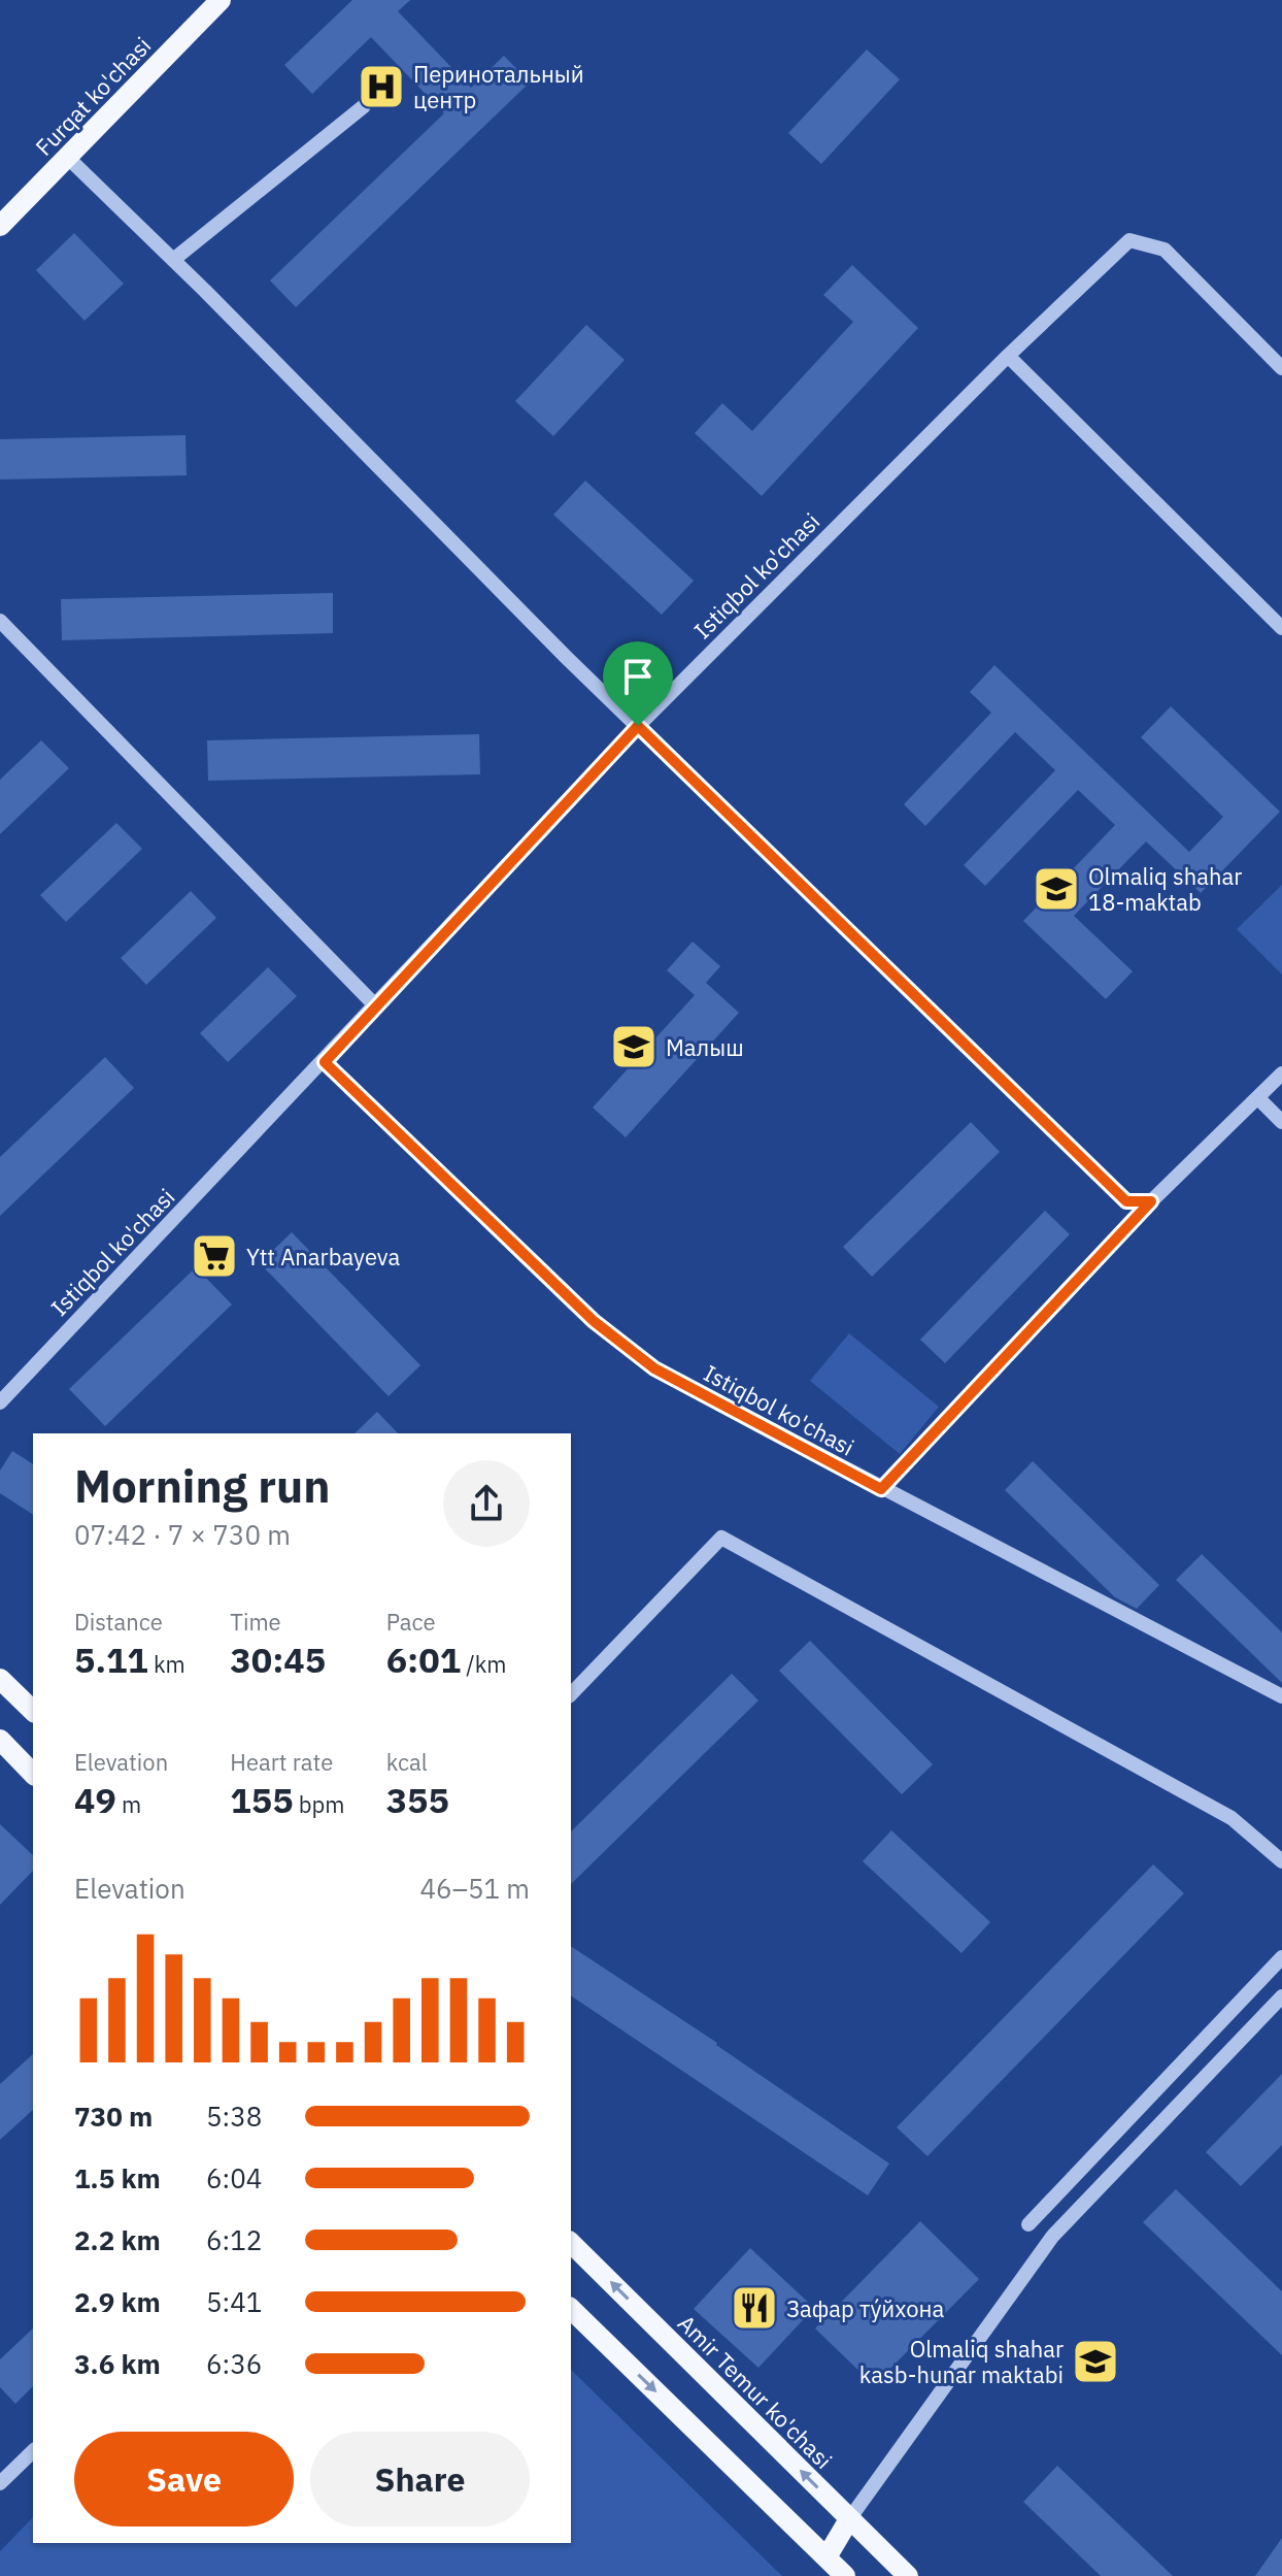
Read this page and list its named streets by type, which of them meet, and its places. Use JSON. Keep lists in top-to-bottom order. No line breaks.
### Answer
{"streets":{"main road":["Furqat ko'chasi","Amir Temur ko'chasi"],"street":["Istiqbol ko'chasi"]},"places":{"hospital":["Перинотальный центр"],"school or university":["Olmaliq shahar 18-maktab","Малыш","Olmaliq shahar kasb-hunar maktabi"],"supermarket":["Ytt Anarbayeva"],"restaurant":["Зафар тýйхона"]},"page":{"heading":["Morning run","07:42 · 7 × 730 m"],"stats":[["Distance","5.11 km"],["Time","30:45"],["Pace","6:01 /km"],["Elevation","49 m"],["Heart rate","155 bpm"],["kcal","355"]],"chart":["Elevation","46–51 m"],"list":[{"name":"730 m","note":"5:38"},{"name":"1.5 km","note":"6:04"},{"name":"2.2 km","note":"6:12"},{"name":"2.9 km","note":"5:41"},{"name":"3.6 km","note":"6:36"}],"buttons":["Save","Share"]}}
